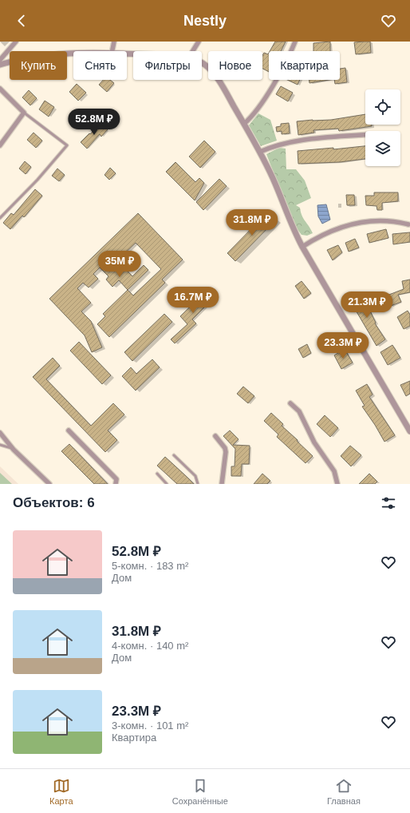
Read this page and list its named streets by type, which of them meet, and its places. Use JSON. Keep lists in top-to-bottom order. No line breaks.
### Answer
{"page":{"header":"Nestly","chip":["Купить","Снять","Фильтры","Новое","Квартира"],"price":["52.8M ₽","31.8M ₽","35M ₽","16.7M ₽","21.3M ₽","23.3M ₽"],"heading":"Объектов: 6","list":[{"name":"52.8M ₽","note":"5-комн. · 183 m² · Дом"},{"name":"31.8M ₽","note":"4-комн. · 140 m² · Дом"},{"name":"23.3M ₽","note":"3-комн. · 101 m² · Квартира"}],"tabs":["Карта","Сохранённые","Главная"]}}
